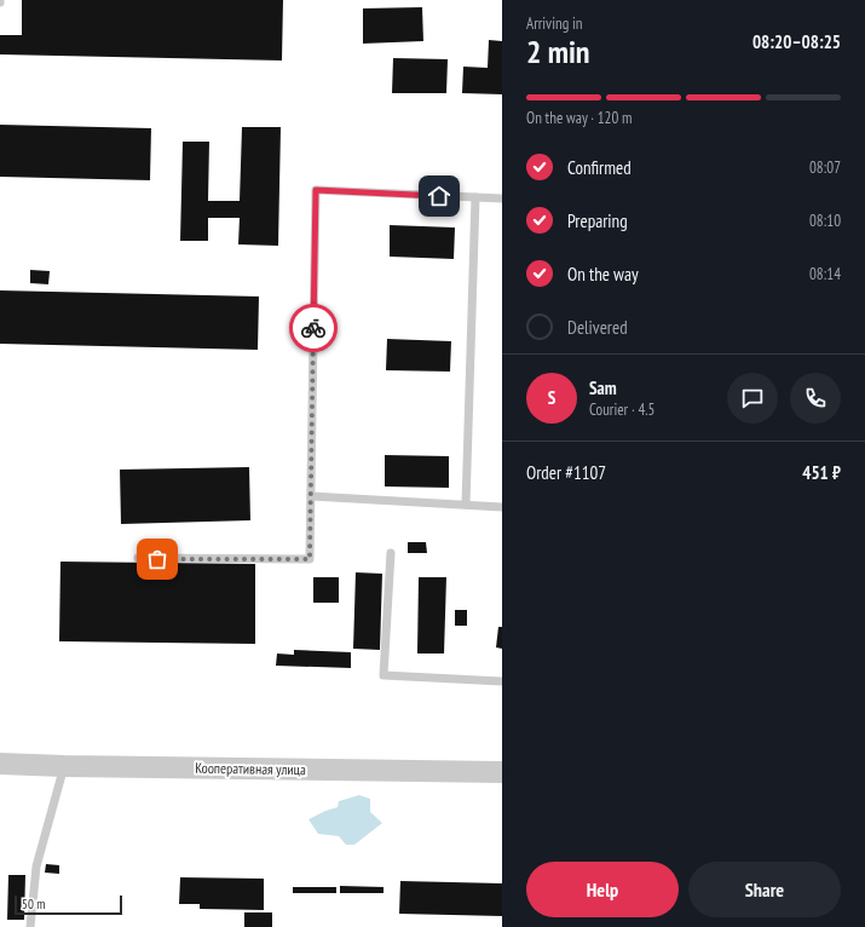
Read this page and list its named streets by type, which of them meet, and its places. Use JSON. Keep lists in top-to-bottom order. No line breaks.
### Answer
{"streets":{"street":["Кооперативная улица"]},"scale_bar":"50 m","page":{"heading":["2 min","Arriving in","08:20–08:25"],"panel":["Sam","Courier · 4.5","Order #1107","451 ₽"],"bar":"On the way · 120 m","list":[["Confirmed","08:07"],["Preparing","08:10"],["On the way","08:14"],"Delivered"],"round":"S","buttons":["Help","Share"],"scale":"50 m"}}
